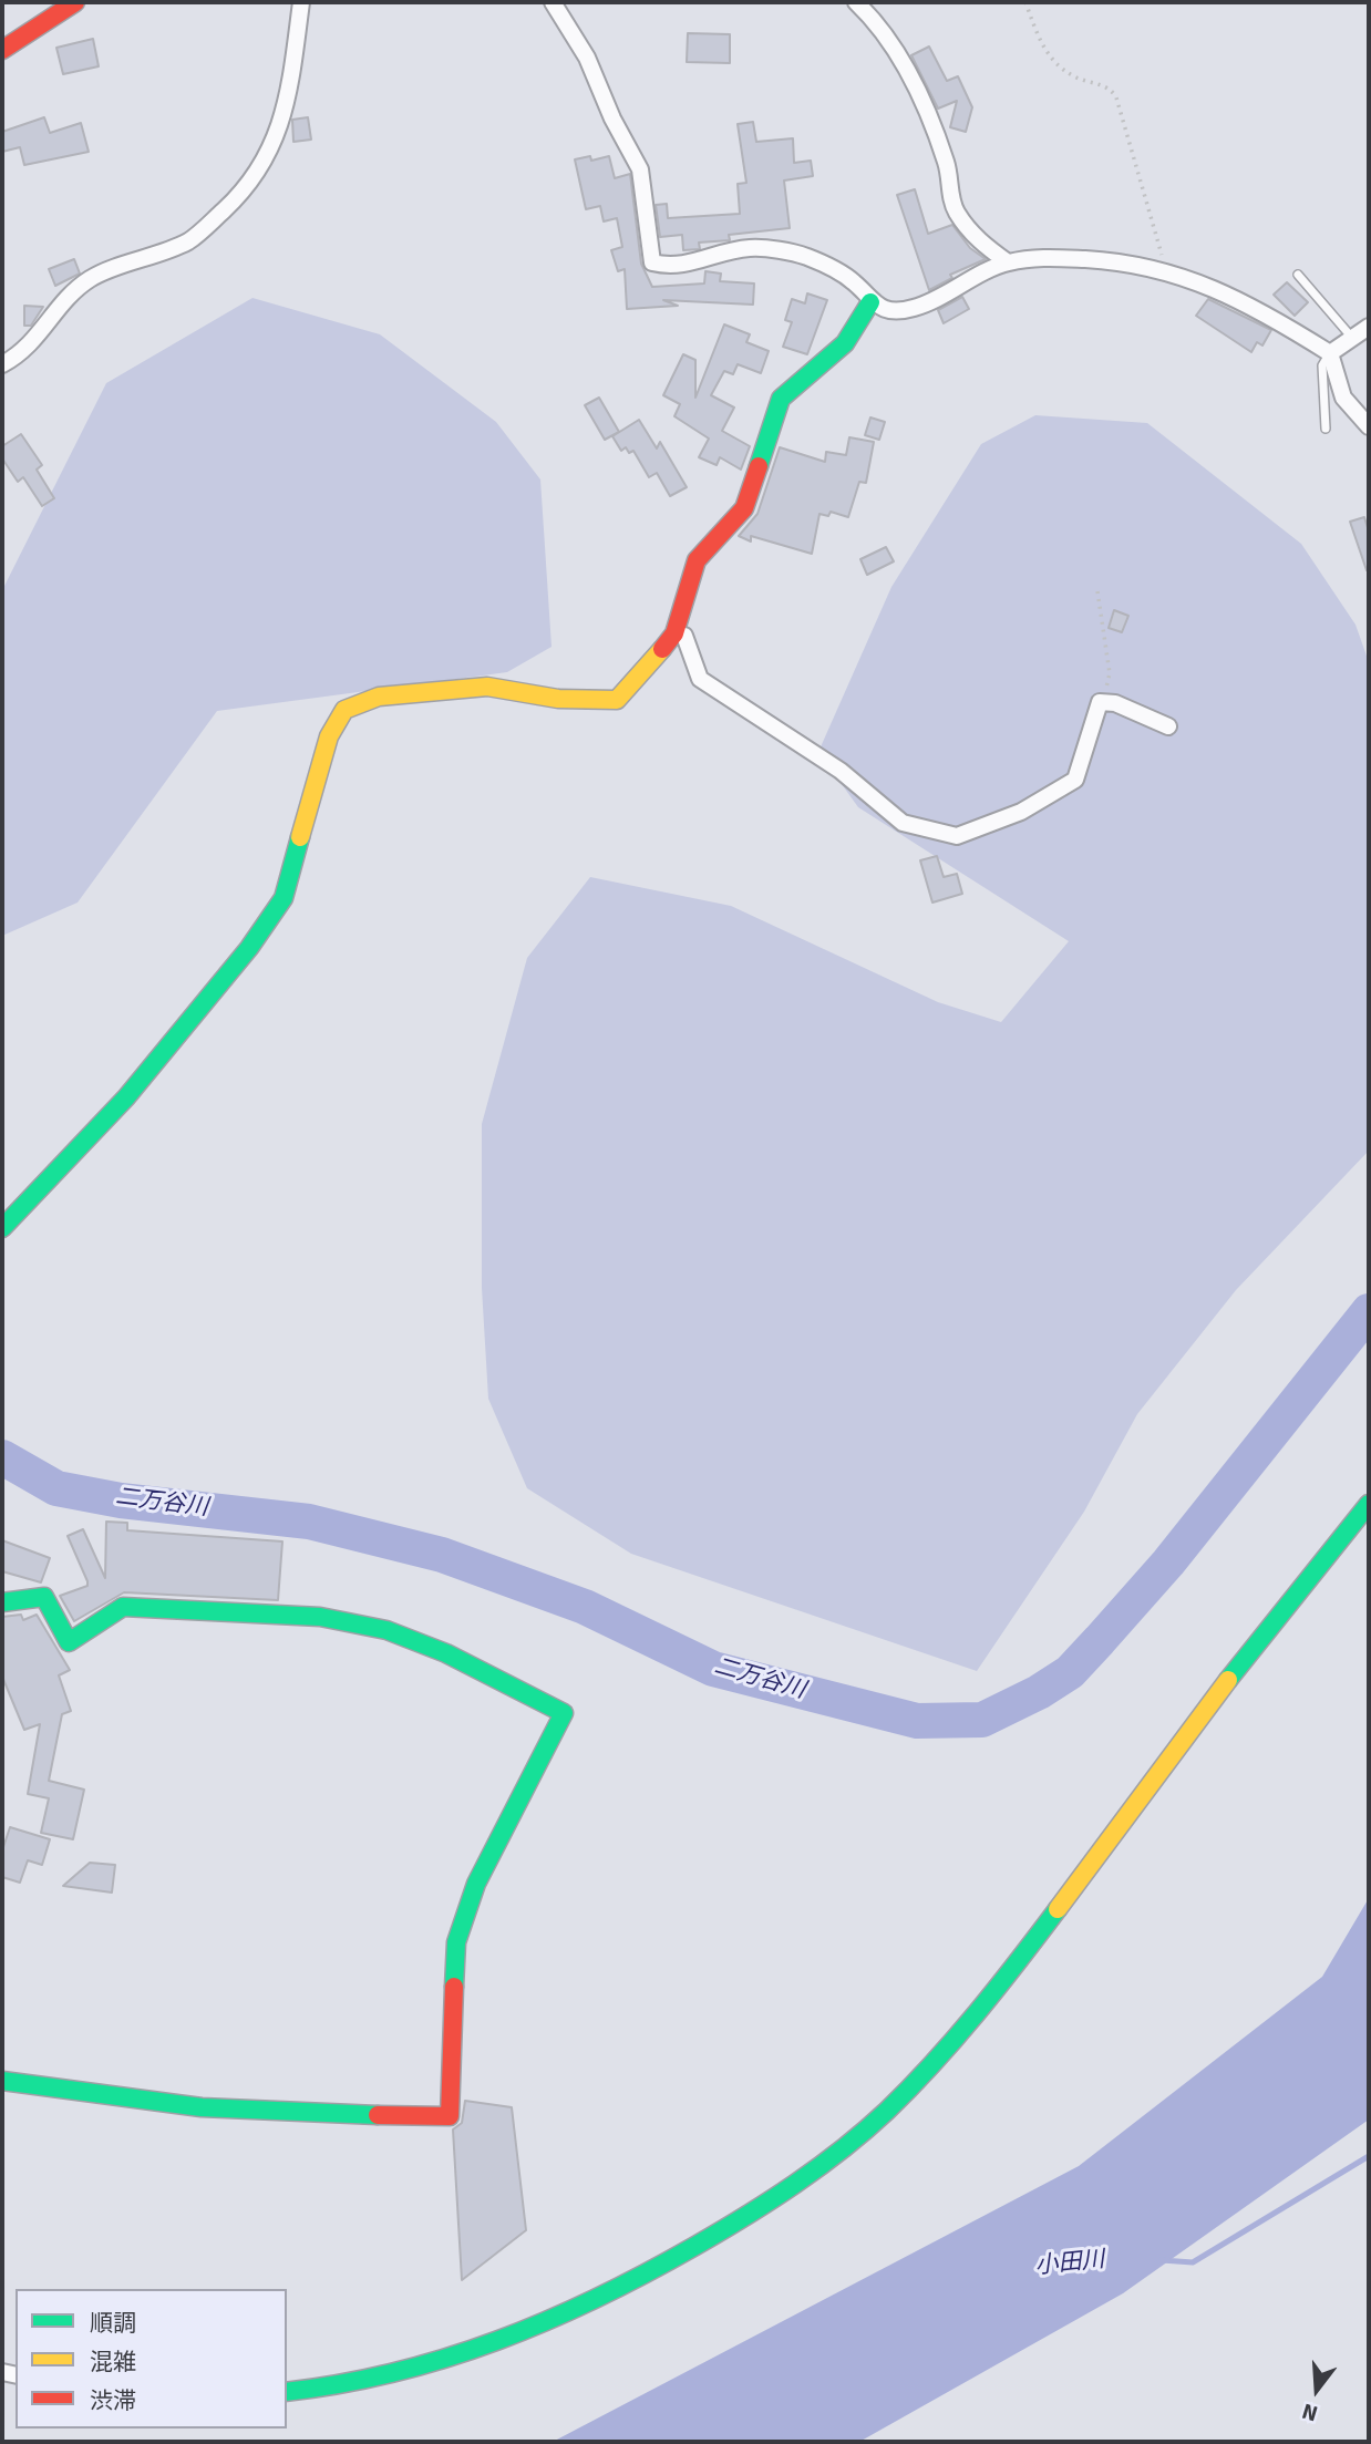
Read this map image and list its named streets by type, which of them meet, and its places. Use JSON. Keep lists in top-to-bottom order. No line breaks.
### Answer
{"water":["二万谷川","小田川"],"legend":["順調","混雑","渋滞"],"north":"bottom"}
